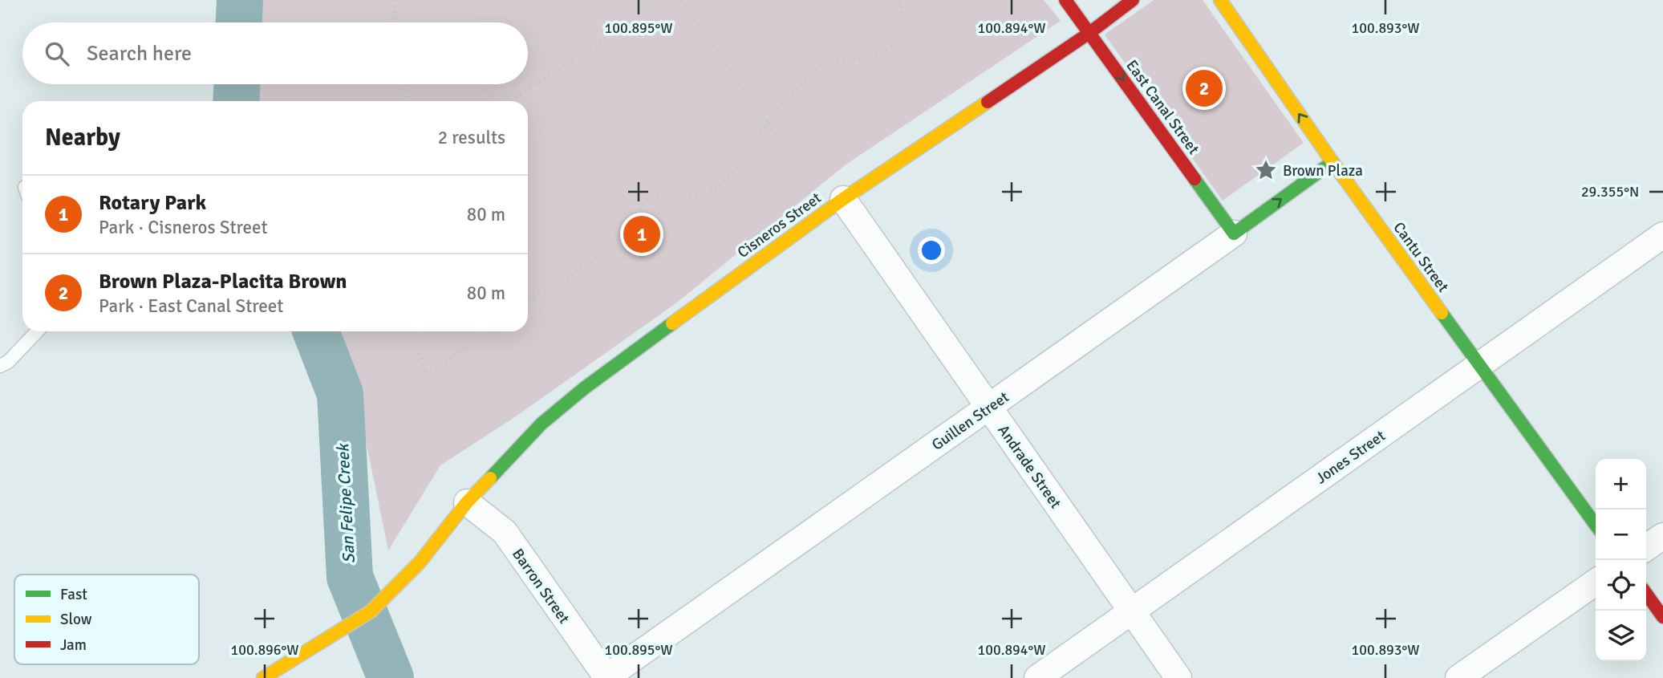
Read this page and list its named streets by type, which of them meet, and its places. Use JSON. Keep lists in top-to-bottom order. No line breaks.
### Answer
{"streets":{"street":["East Canal Street","Cisneros Street","Cantu Street","Guillen Street","Jones Street","Andrade Street","Barron Street"]},"crossings":[["East Canal Street","Cisneros Street"],["East Canal Street","Guillen Street"],["Cisneros Street","Andrade Street"],["Cisneros Street","Barron Street"],["Cantu Street","Guillen Street"],["Cantu Street","Jones Street"],["Guillen Street","Andrade Street"],["Guillen Street","Barron Street"],["Jones Street","Andrade Street"]],"one_way":["East Canal Street"],"water":["San Felipe Creek"],"places":{"place":["Brown Plaza"]},"legend":["Fast","Slow","Jam"],"page":{"search":"Search here","pins":["2","1"],"heading":["Nearby","2 results"],"list":[{"mark":"1","name":"Rotary Park","note":"Park · Cisneros Street","value":"80 m"},{"mark":"2","name":"Brown Plaza-Placita Brown","note":"Park · East Canal Street","value":"80 m"}],"map_buttons":["+","−"]},"coordinates":["100.895°W","100.894°W","100.893°W","29.355°N","100.896°W"]}
